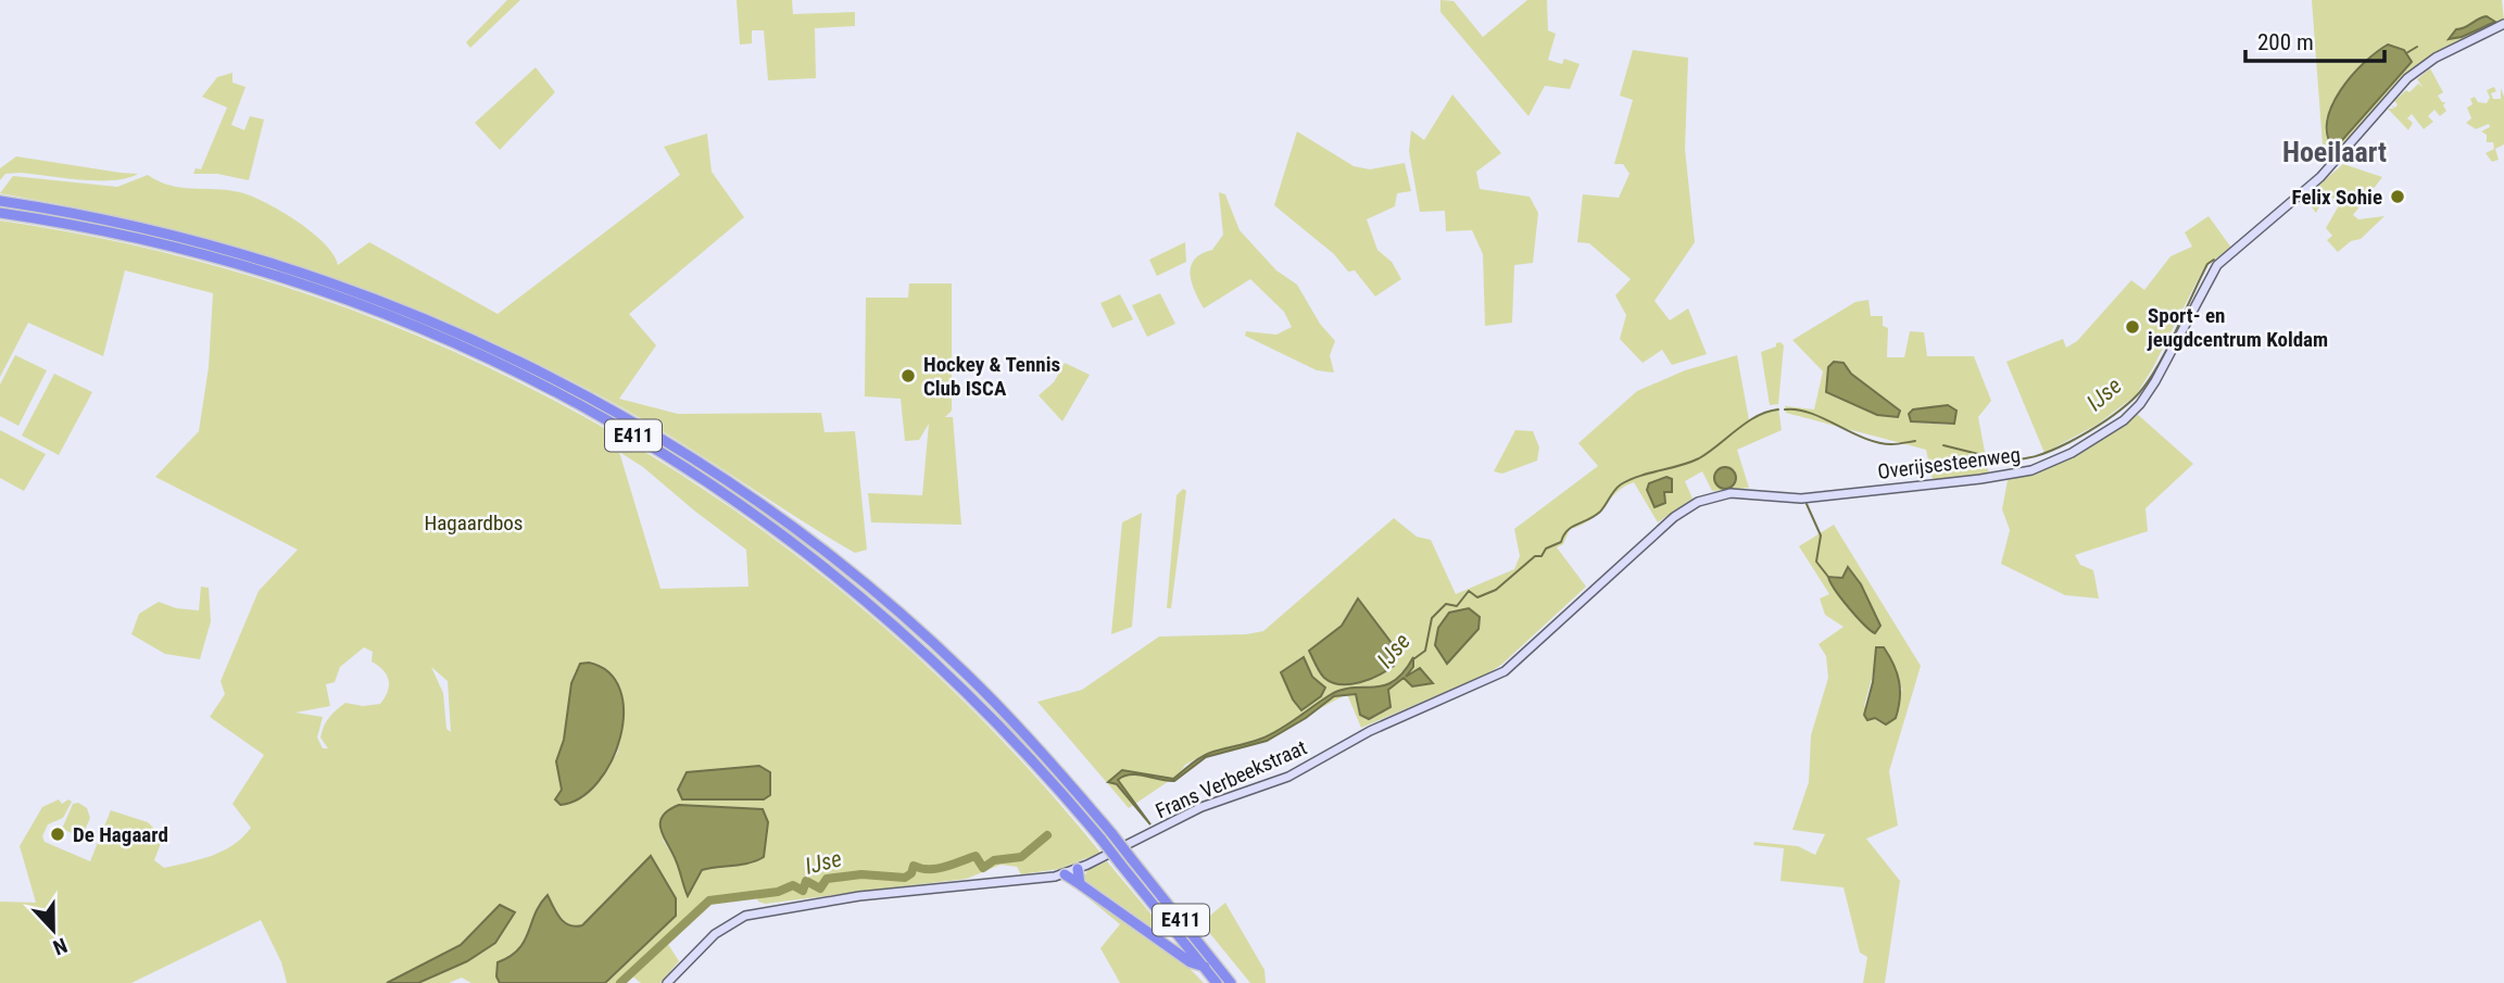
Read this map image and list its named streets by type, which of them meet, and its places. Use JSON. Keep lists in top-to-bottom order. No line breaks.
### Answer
{"streets":{"highway":["E411"],"main road":["Overijsesteenweg","Frans Verbeekstraat"]},"crossings":[["Overijsesteenweg","Frans Verbeekstraat"]],"districts":["Hoeilaart"],"water":["IJse"],"parks":["Hagaardbos"],"places":["Felix Sohie","Sport- en jeugdcentrum Koldam","Hockey & Tennis Club ISCA","De Hagaard"],"scale_bar":"200 m","north":"bottom"}
